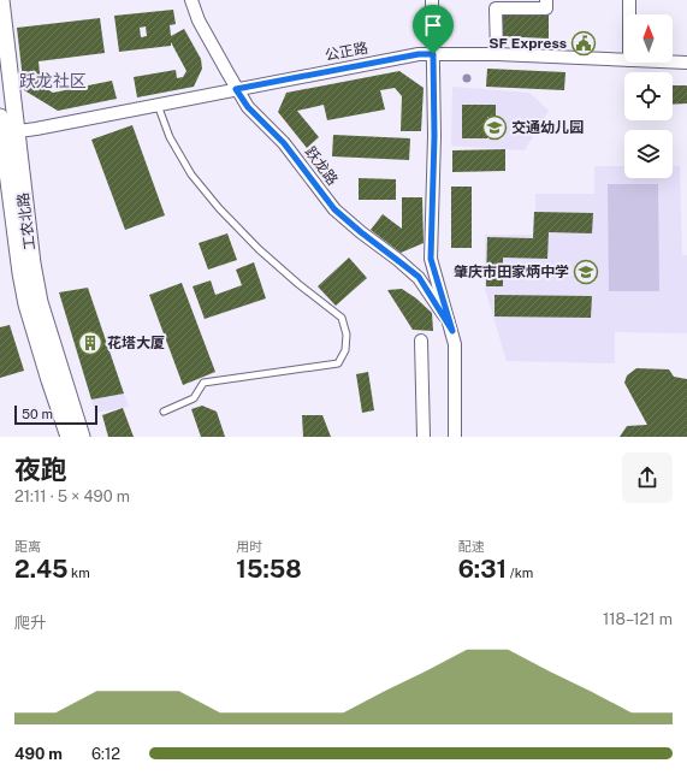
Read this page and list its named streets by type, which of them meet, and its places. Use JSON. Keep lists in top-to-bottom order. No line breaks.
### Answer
{"streets":{"street":["公正路","跃龙路","工农北路"]},"crossings":[["公正路","跃龙路"],["公正路","工农北路"]],"districts":["跃龙社区"],"places":{"public building":["SF Express"],"school or university":["交通幼儿园","肇庆市田家炳中学"],"building":["花塔大厦"]},"scale_bar":"50 m","north":"top","page":{"scale":"50 m","heading":["夜跑","21:11 · 5 × 490 m"],"stats":[["距离","2.45 km"],["用时","15:58"],["配速","6:31 /km"]],"chart":["爬升","118–121 m"],"list":[{"name":"490 m","note":"6:12"}]}}
